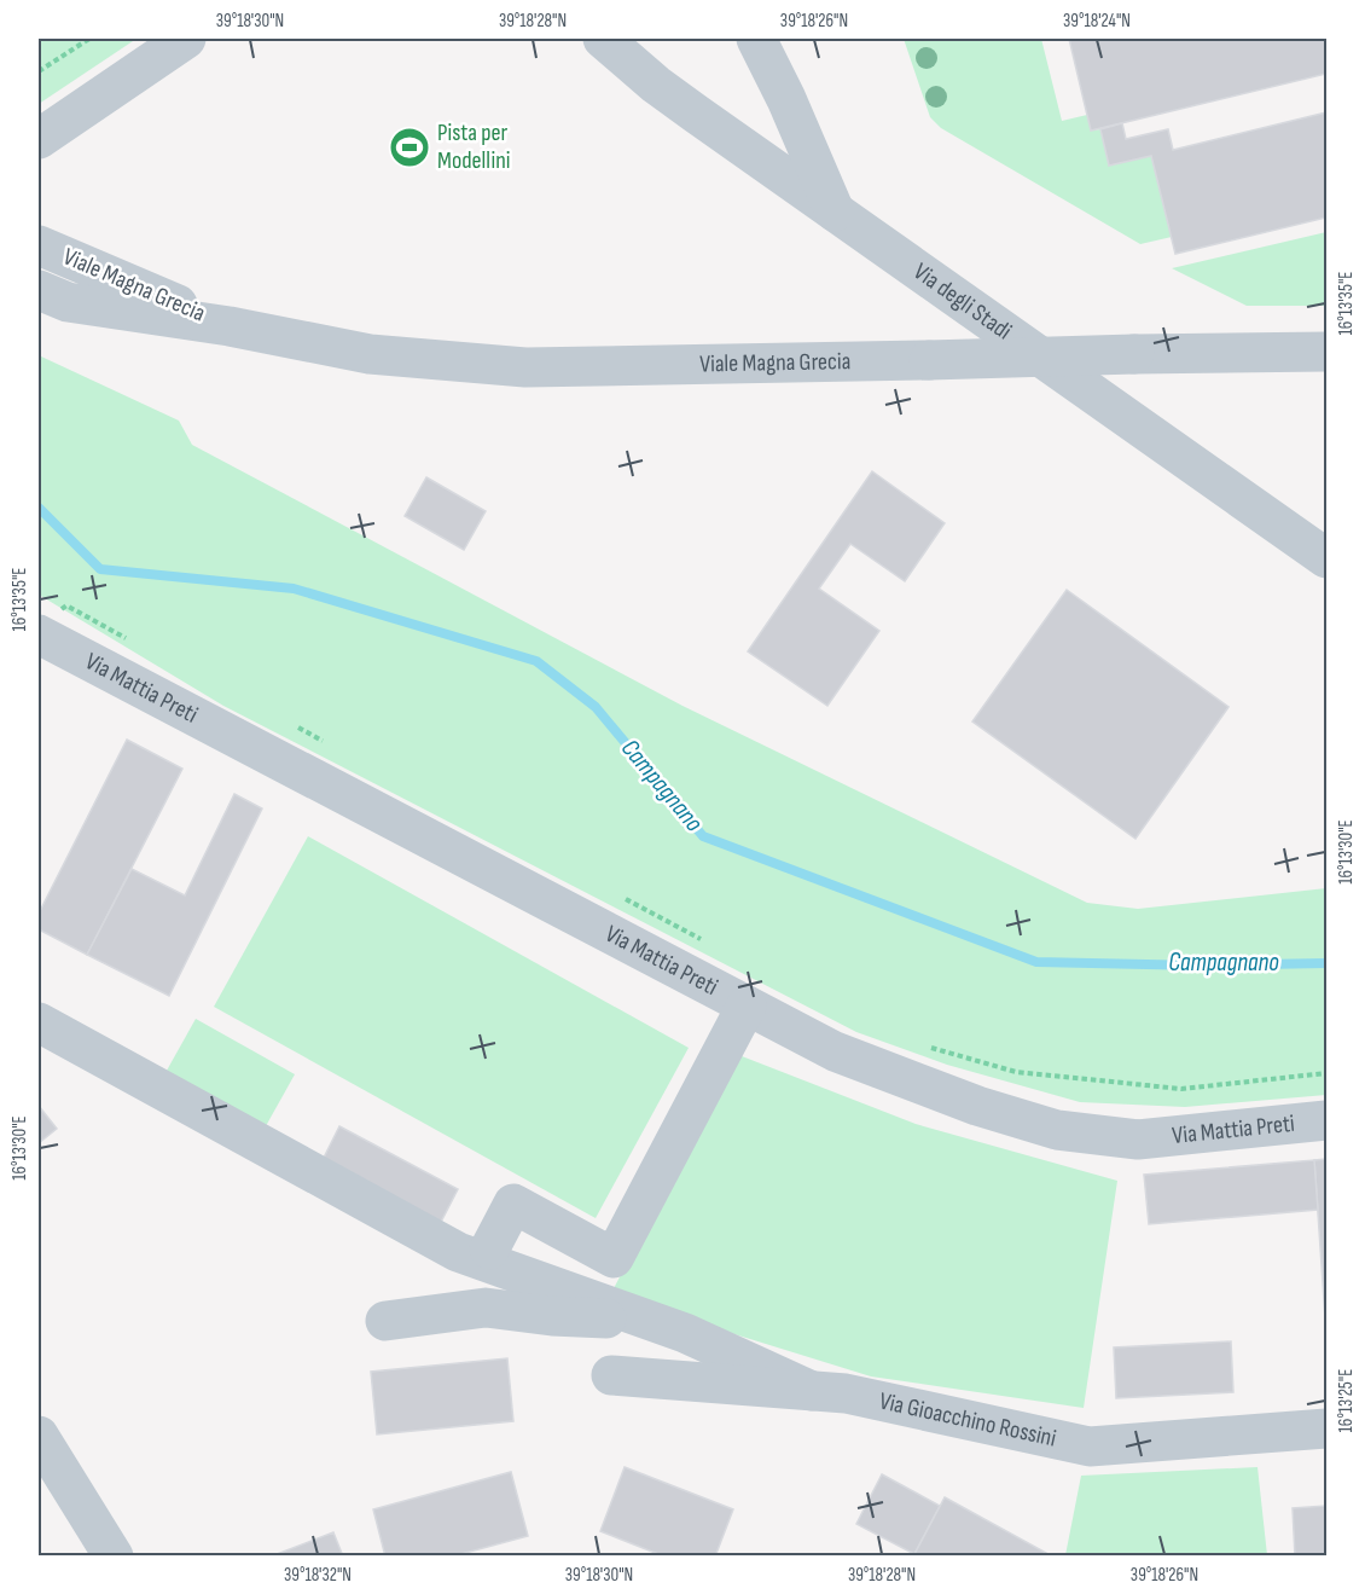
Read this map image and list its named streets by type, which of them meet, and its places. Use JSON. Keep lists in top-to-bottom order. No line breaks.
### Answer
{"streets":{"street":["Viale Magna Grecia","Via degli Stadi","Via Mattia Preti","Via Gioacchino Rossini"]},"water":["Campagnano"],"places":{"sports":["Pista per Modellini"]},"coordinates":["39°18'30\"N","39°18'28\"N","39°18'26\"N","39°18'24\"N","16°13'35\"E","16°13'30\"E","16°13'25\"E","39°18'32\"N"]}
